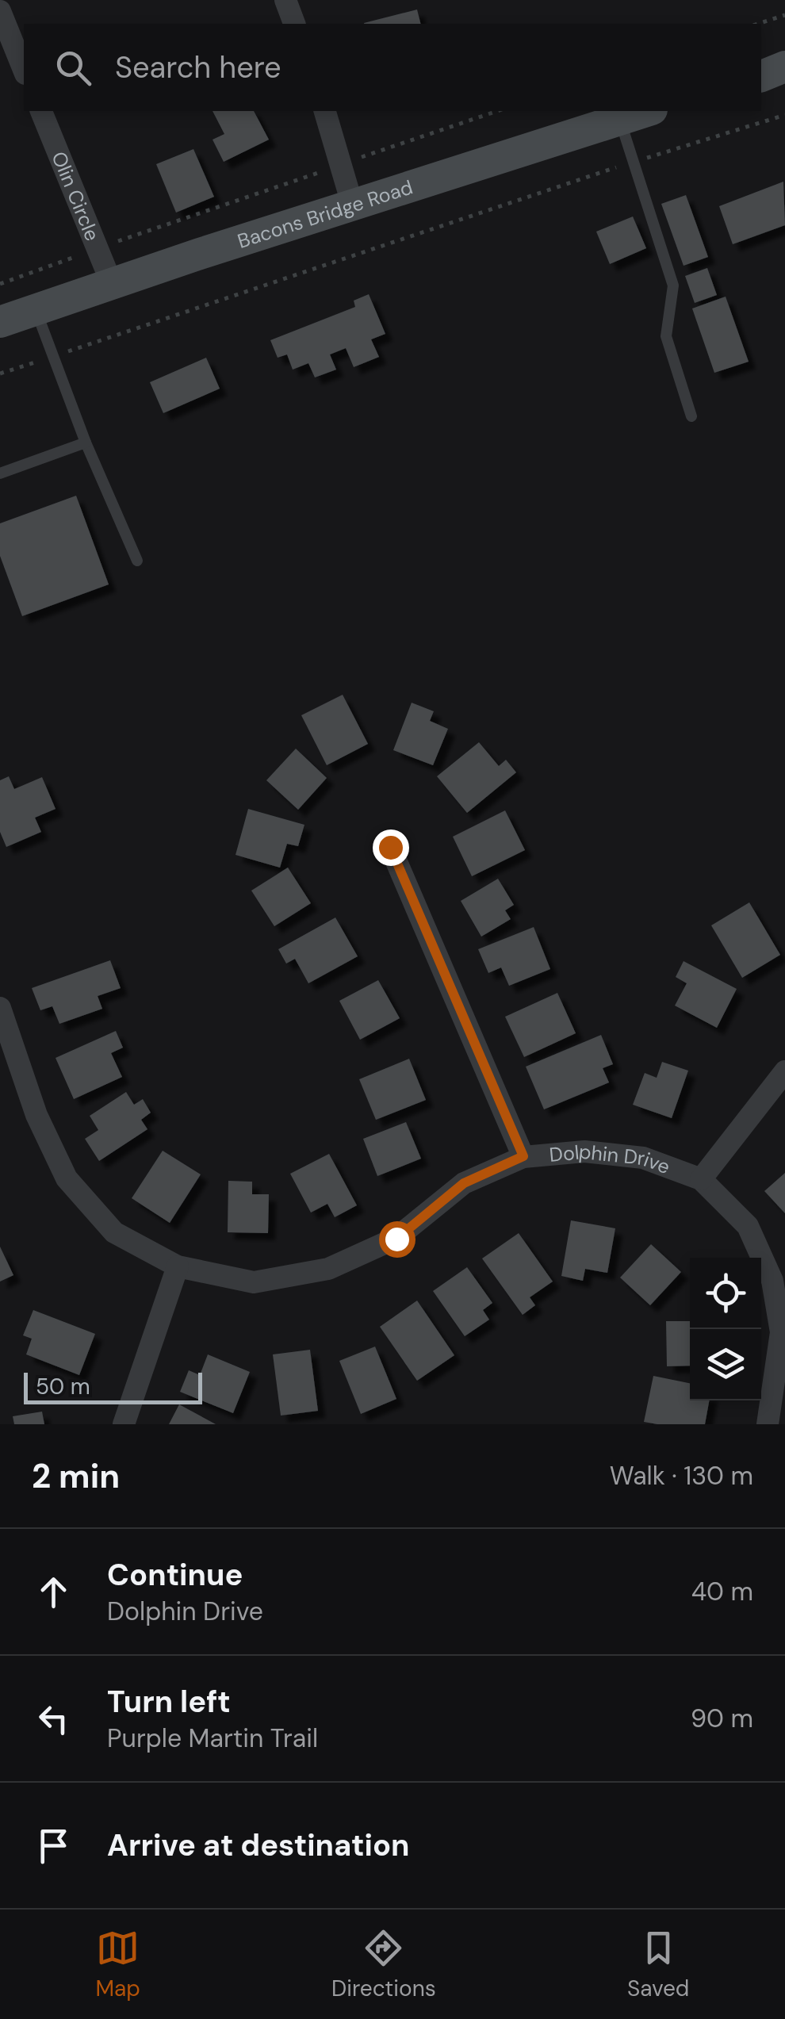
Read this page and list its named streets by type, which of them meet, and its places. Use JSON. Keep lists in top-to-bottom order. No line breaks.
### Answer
{"streets":{"main road":["Bacons Bridge Road"],"street":["Olin Circle","Dolphin Drive"]},"crossings":[["Olin Circle","Bacons Bridge Road"]],"scale_bar":"50 m","page":{"search":"Search here","scale":"50 m","heading":["2 min","Walk · 130 m"],"list":[["Continue","Dolphin Drive","40 m"],["Turn left","Purple Martin Trail","90 m"],"Arrive at destination"],"nav":["Map","Directions","Saved"]}}
